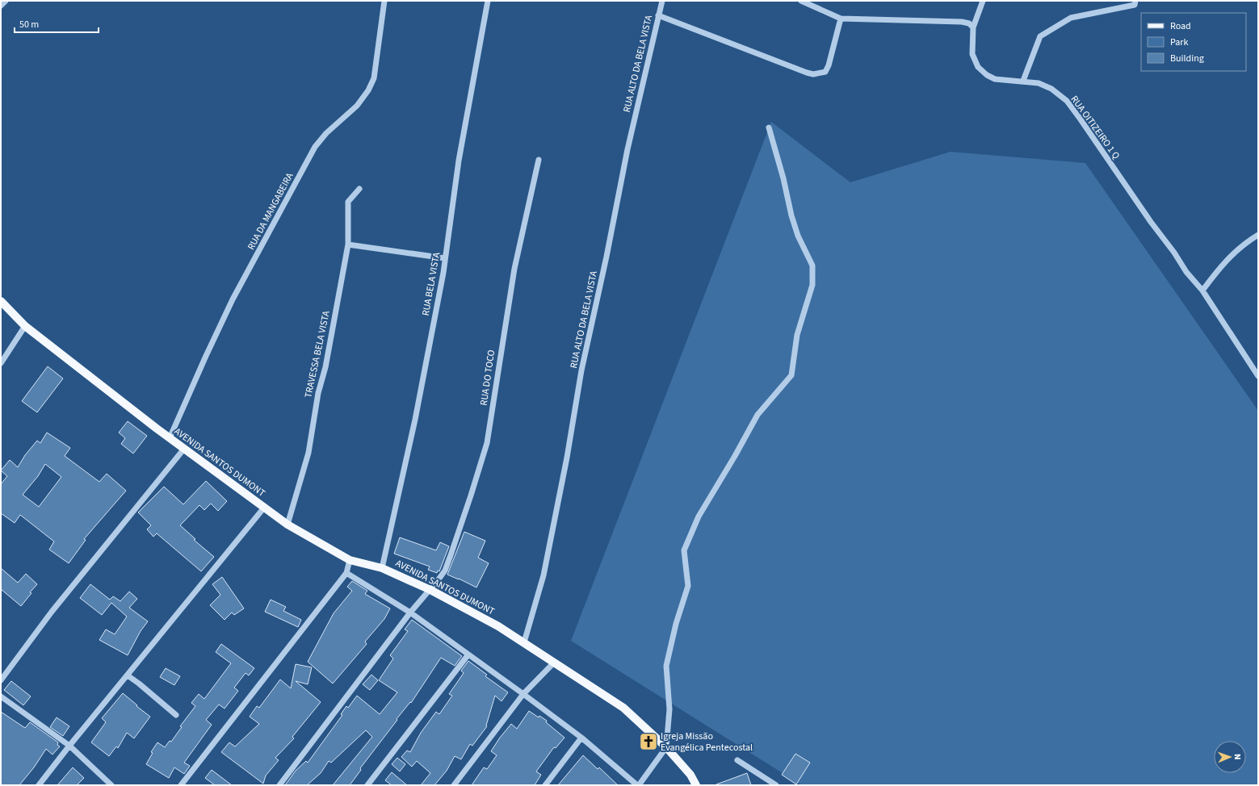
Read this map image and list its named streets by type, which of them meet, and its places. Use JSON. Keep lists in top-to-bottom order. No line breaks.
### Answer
{"streets":{"main road":["AVENIDA SANTOS DUMONT"],"street":["RUA ALTO DA BELA VISTA","RUA OITIZEIRO 1 Q","RUA DA MANGABEIRA","RUA BELA VISTA","TRAVESSA BELA VISTA","RUA DO TOCO"]},"crossings":[["RUA ALTO DA BELA VISTA","AVENIDA SANTOS DUMONT"],["RUA DA MANGABEIRA","AVENIDA SANTOS DUMONT"],["RUA BELA VISTA","AVENIDA SANTOS DUMONT"],["TRAVESSA BELA VISTA","AVENIDA SANTOS DUMONT"],["RUA DO TOCO","AVENIDA SANTOS DUMONT"]],"places":{"church":["Igreja Missão Evangélica Pentecostal"]},"legend":["Road","Park","Building"],"scale_bar":"50 m","north":"right"}
